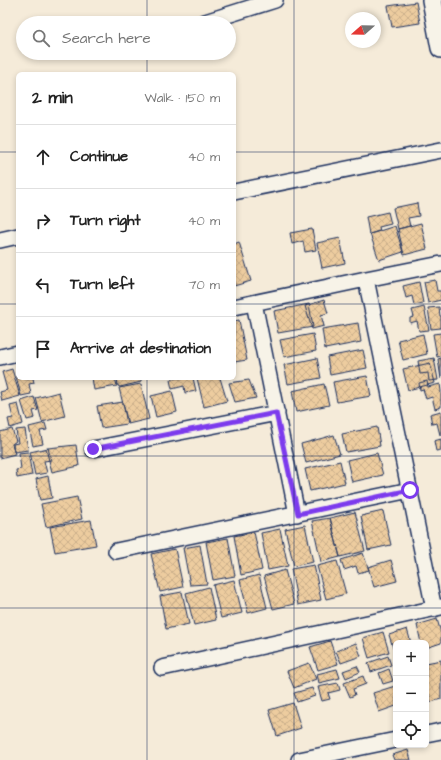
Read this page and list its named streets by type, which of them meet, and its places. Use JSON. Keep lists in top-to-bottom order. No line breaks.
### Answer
{"north":"left","page":{"search":"Search here","heading":["2 min","Walk · 150 m"],"list":[["Continue","40 m"],["Turn right","40 m"],["Turn left","70 m"],"Arrive at destination"],"map_buttons":["+","−"]}}
